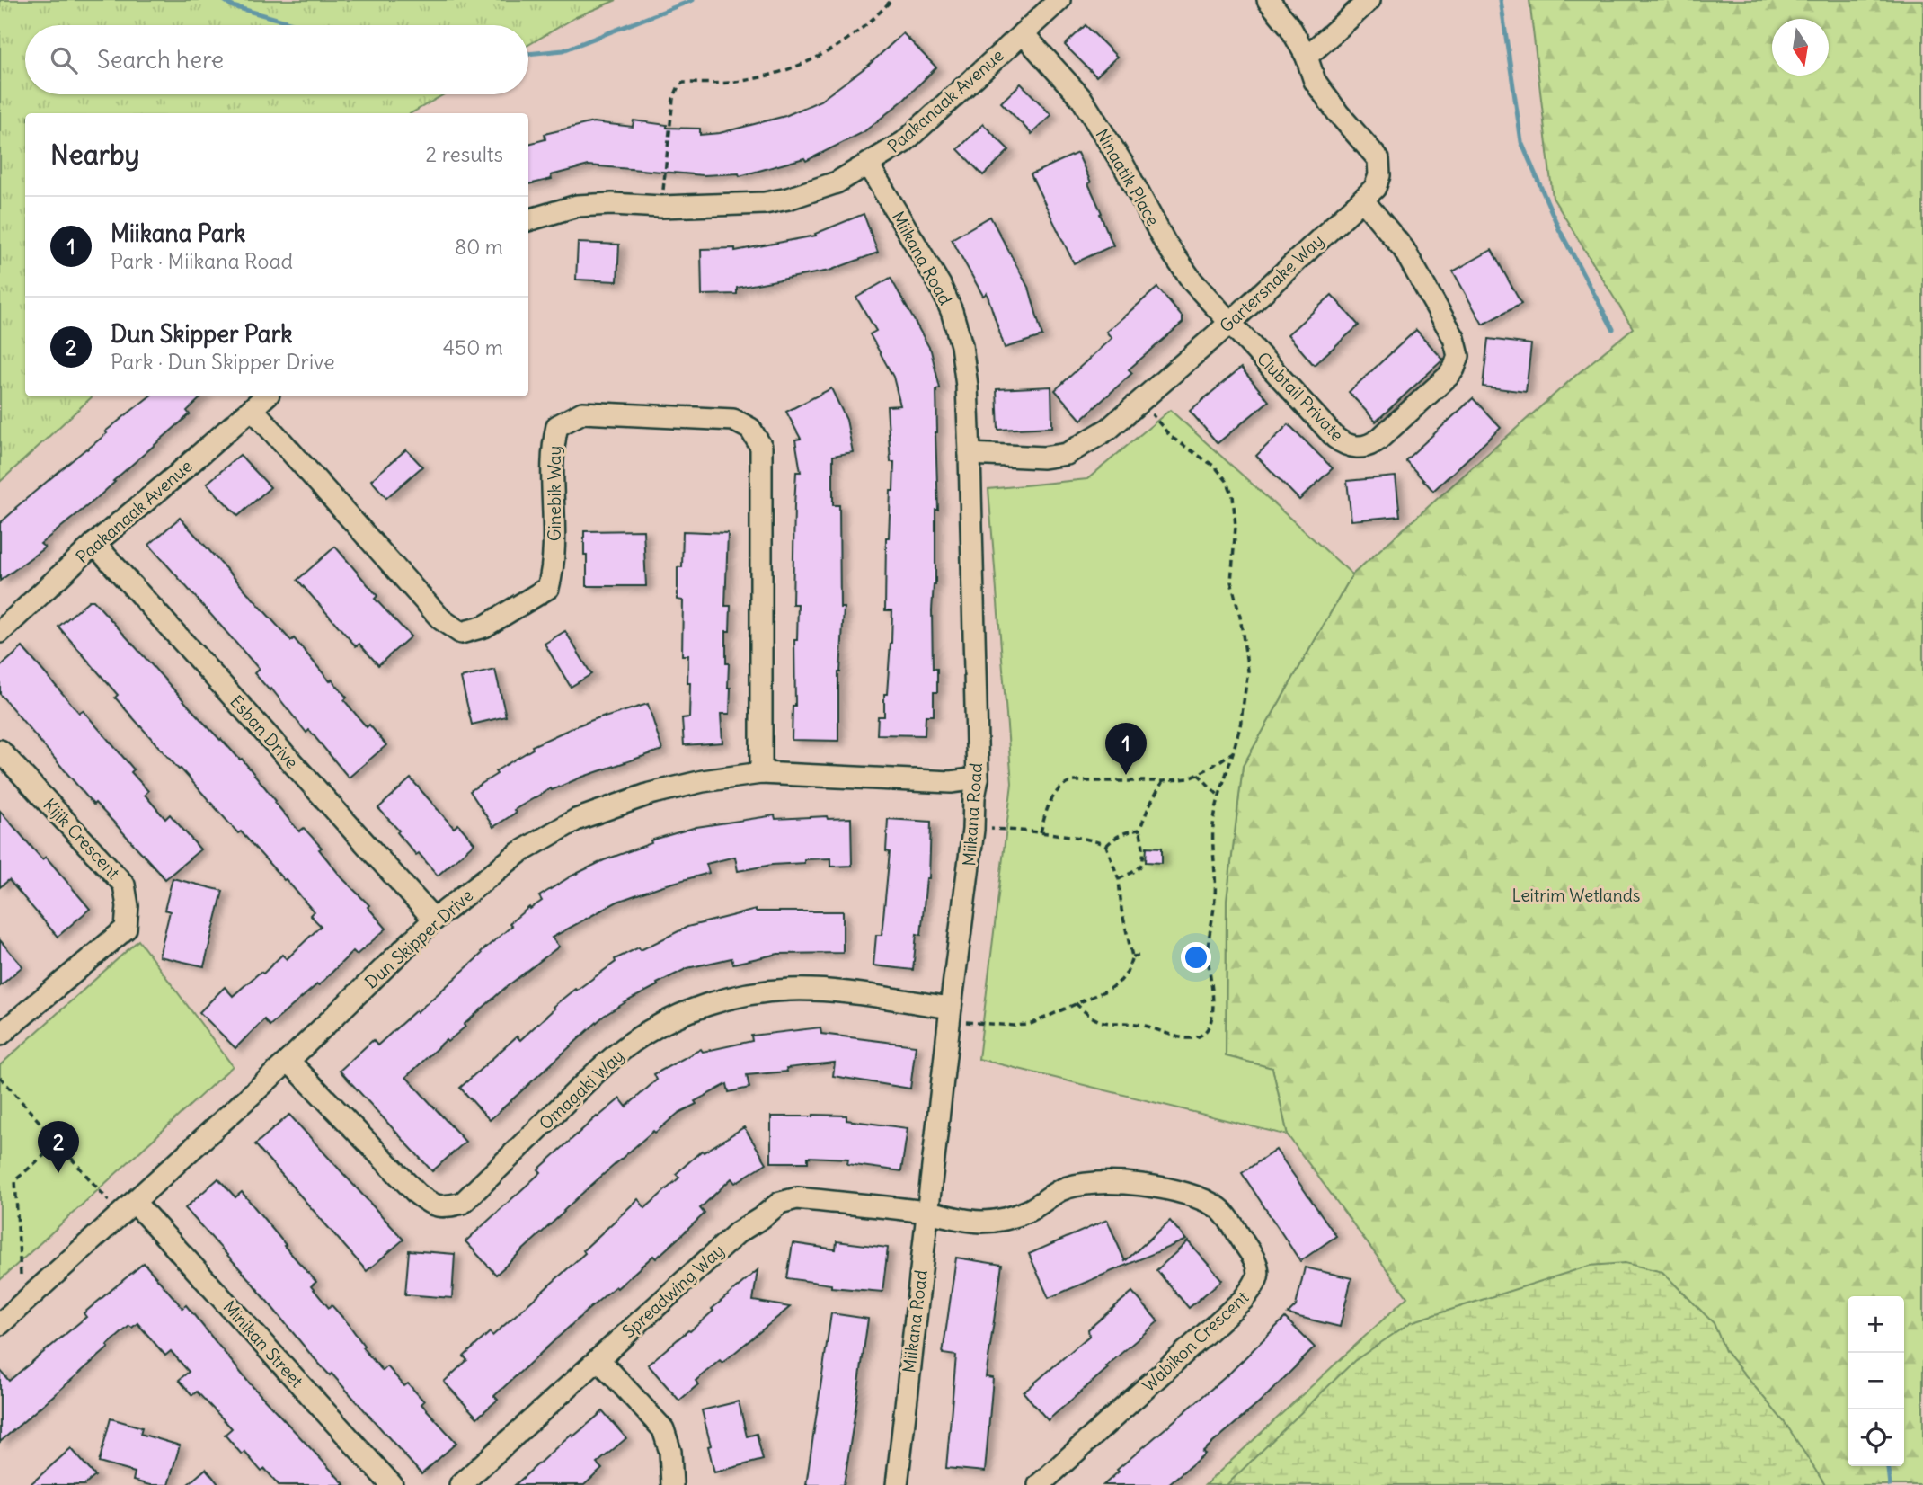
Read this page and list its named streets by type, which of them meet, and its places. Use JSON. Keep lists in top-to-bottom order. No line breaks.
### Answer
{"streets":{"street":["Paakanaak Avenue","Ninaatik Place","Miikana Road","Gartersnake Way","Clubtail Private","Ginebik Way","Esban Drive","Kijik Crescent","Dun Skipper Drive","Omagaki Way","Spreadwing Way","Wabikon Crescent","Minikan Street"]},"crossings":[["Paakanaak Avenue","Ninaatik Place"],["Paakanaak Avenue","Miikana Road"],["Paakanaak Avenue","Ginebik Way"],["Paakanaak Avenue","Esban Drive"],["Ninaatik Place","Gartersnake Way"],["Ninaatik Place","Clubtail Private"],["Miikana Road","Gartersnake Way"],["Miikana Road","Dun Skipper Drive"],["Miikana Road","Omagaki Way"],["Miikana Road","Spreadwing Way"],["Miikana Road","Wabikon Crescent"],["Gartersnake Way","Clubtail Private"],["Ginebik Way","Dun Skipper Drive"],["Esban Drive","Dun Skipper Drive"],["Dun Skipper Drive","Omagaki Way"],["Dun Skipper Drive","Minikan Street"],["Spreadwing Way","Wabikon Crescent"]],"parks":["Leitrim Wetlands"],"north":"bottom","page":{"search":"Search here","heading":["Nearby","2 results"],"list":[{"mark":"1","name":"Miikana Park","note":"Park · Miikana Road","value":"80 m"},{"mark":"2","name":"Dun Skipper Park","note":"Park · Dun Skipper Drive","value":"450 m"}],"pins":["1","2"],"map_buttons":["+","−"]}}
